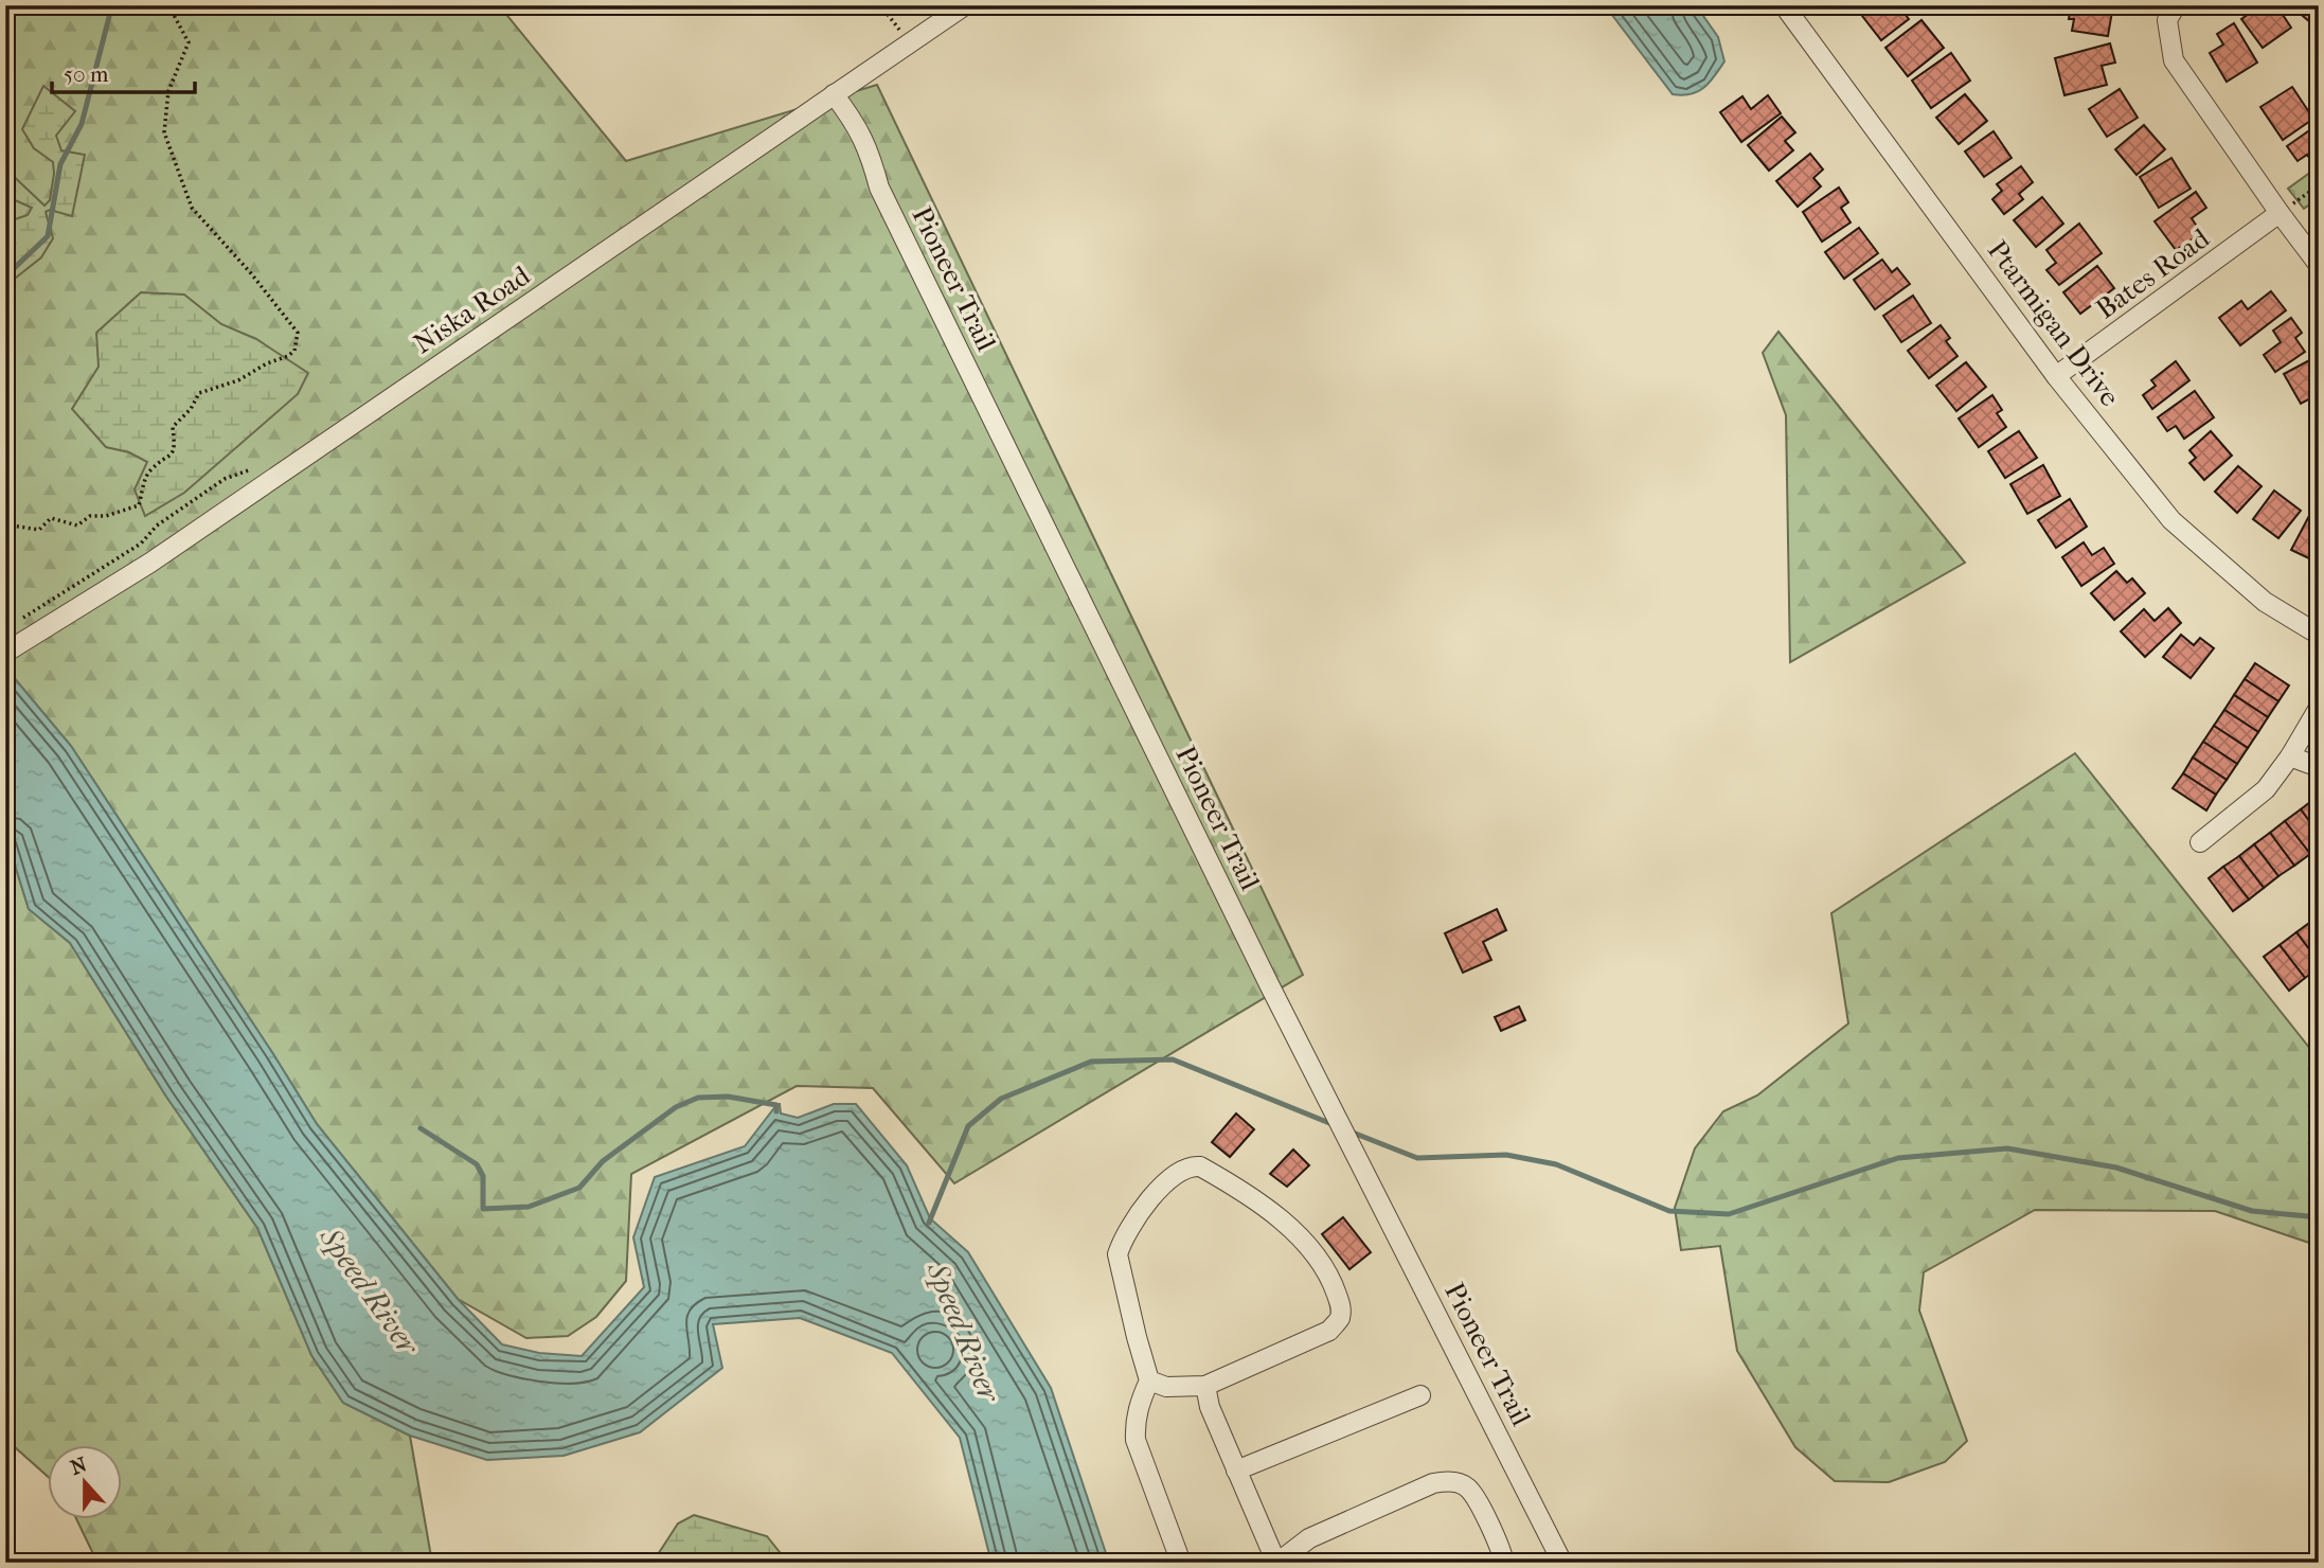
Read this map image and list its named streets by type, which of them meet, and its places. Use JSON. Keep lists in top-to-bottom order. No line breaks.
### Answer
{"streets":{"street":["Bates Road","Pioneer Trail","Niska Road","Ptarmigan Drive"]},"crossings":[["Bates Road","Ptarmigan Drive"],["Pioneer Trail","Niska Road"]],"water":["Speed River"],"scale_bar":"50 m","north":"top"}
